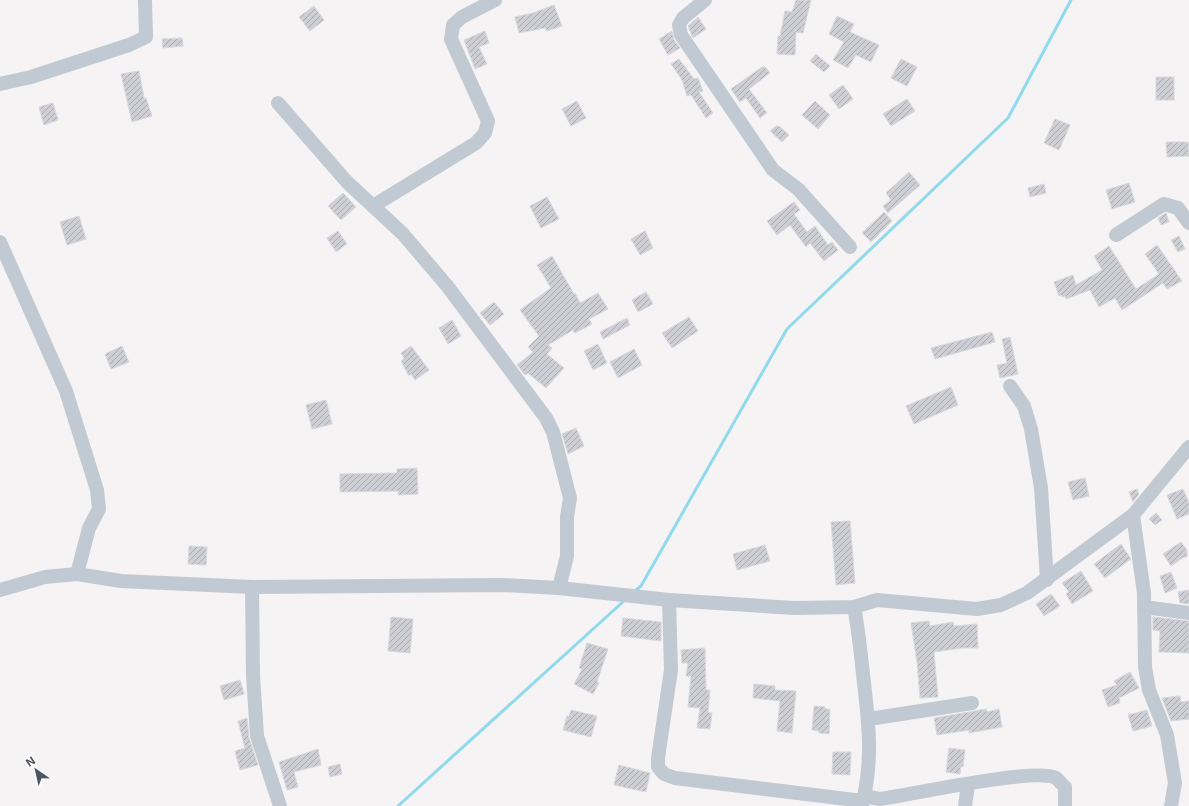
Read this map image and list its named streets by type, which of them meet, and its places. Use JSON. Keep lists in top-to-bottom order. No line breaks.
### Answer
{"north":"top left"}
